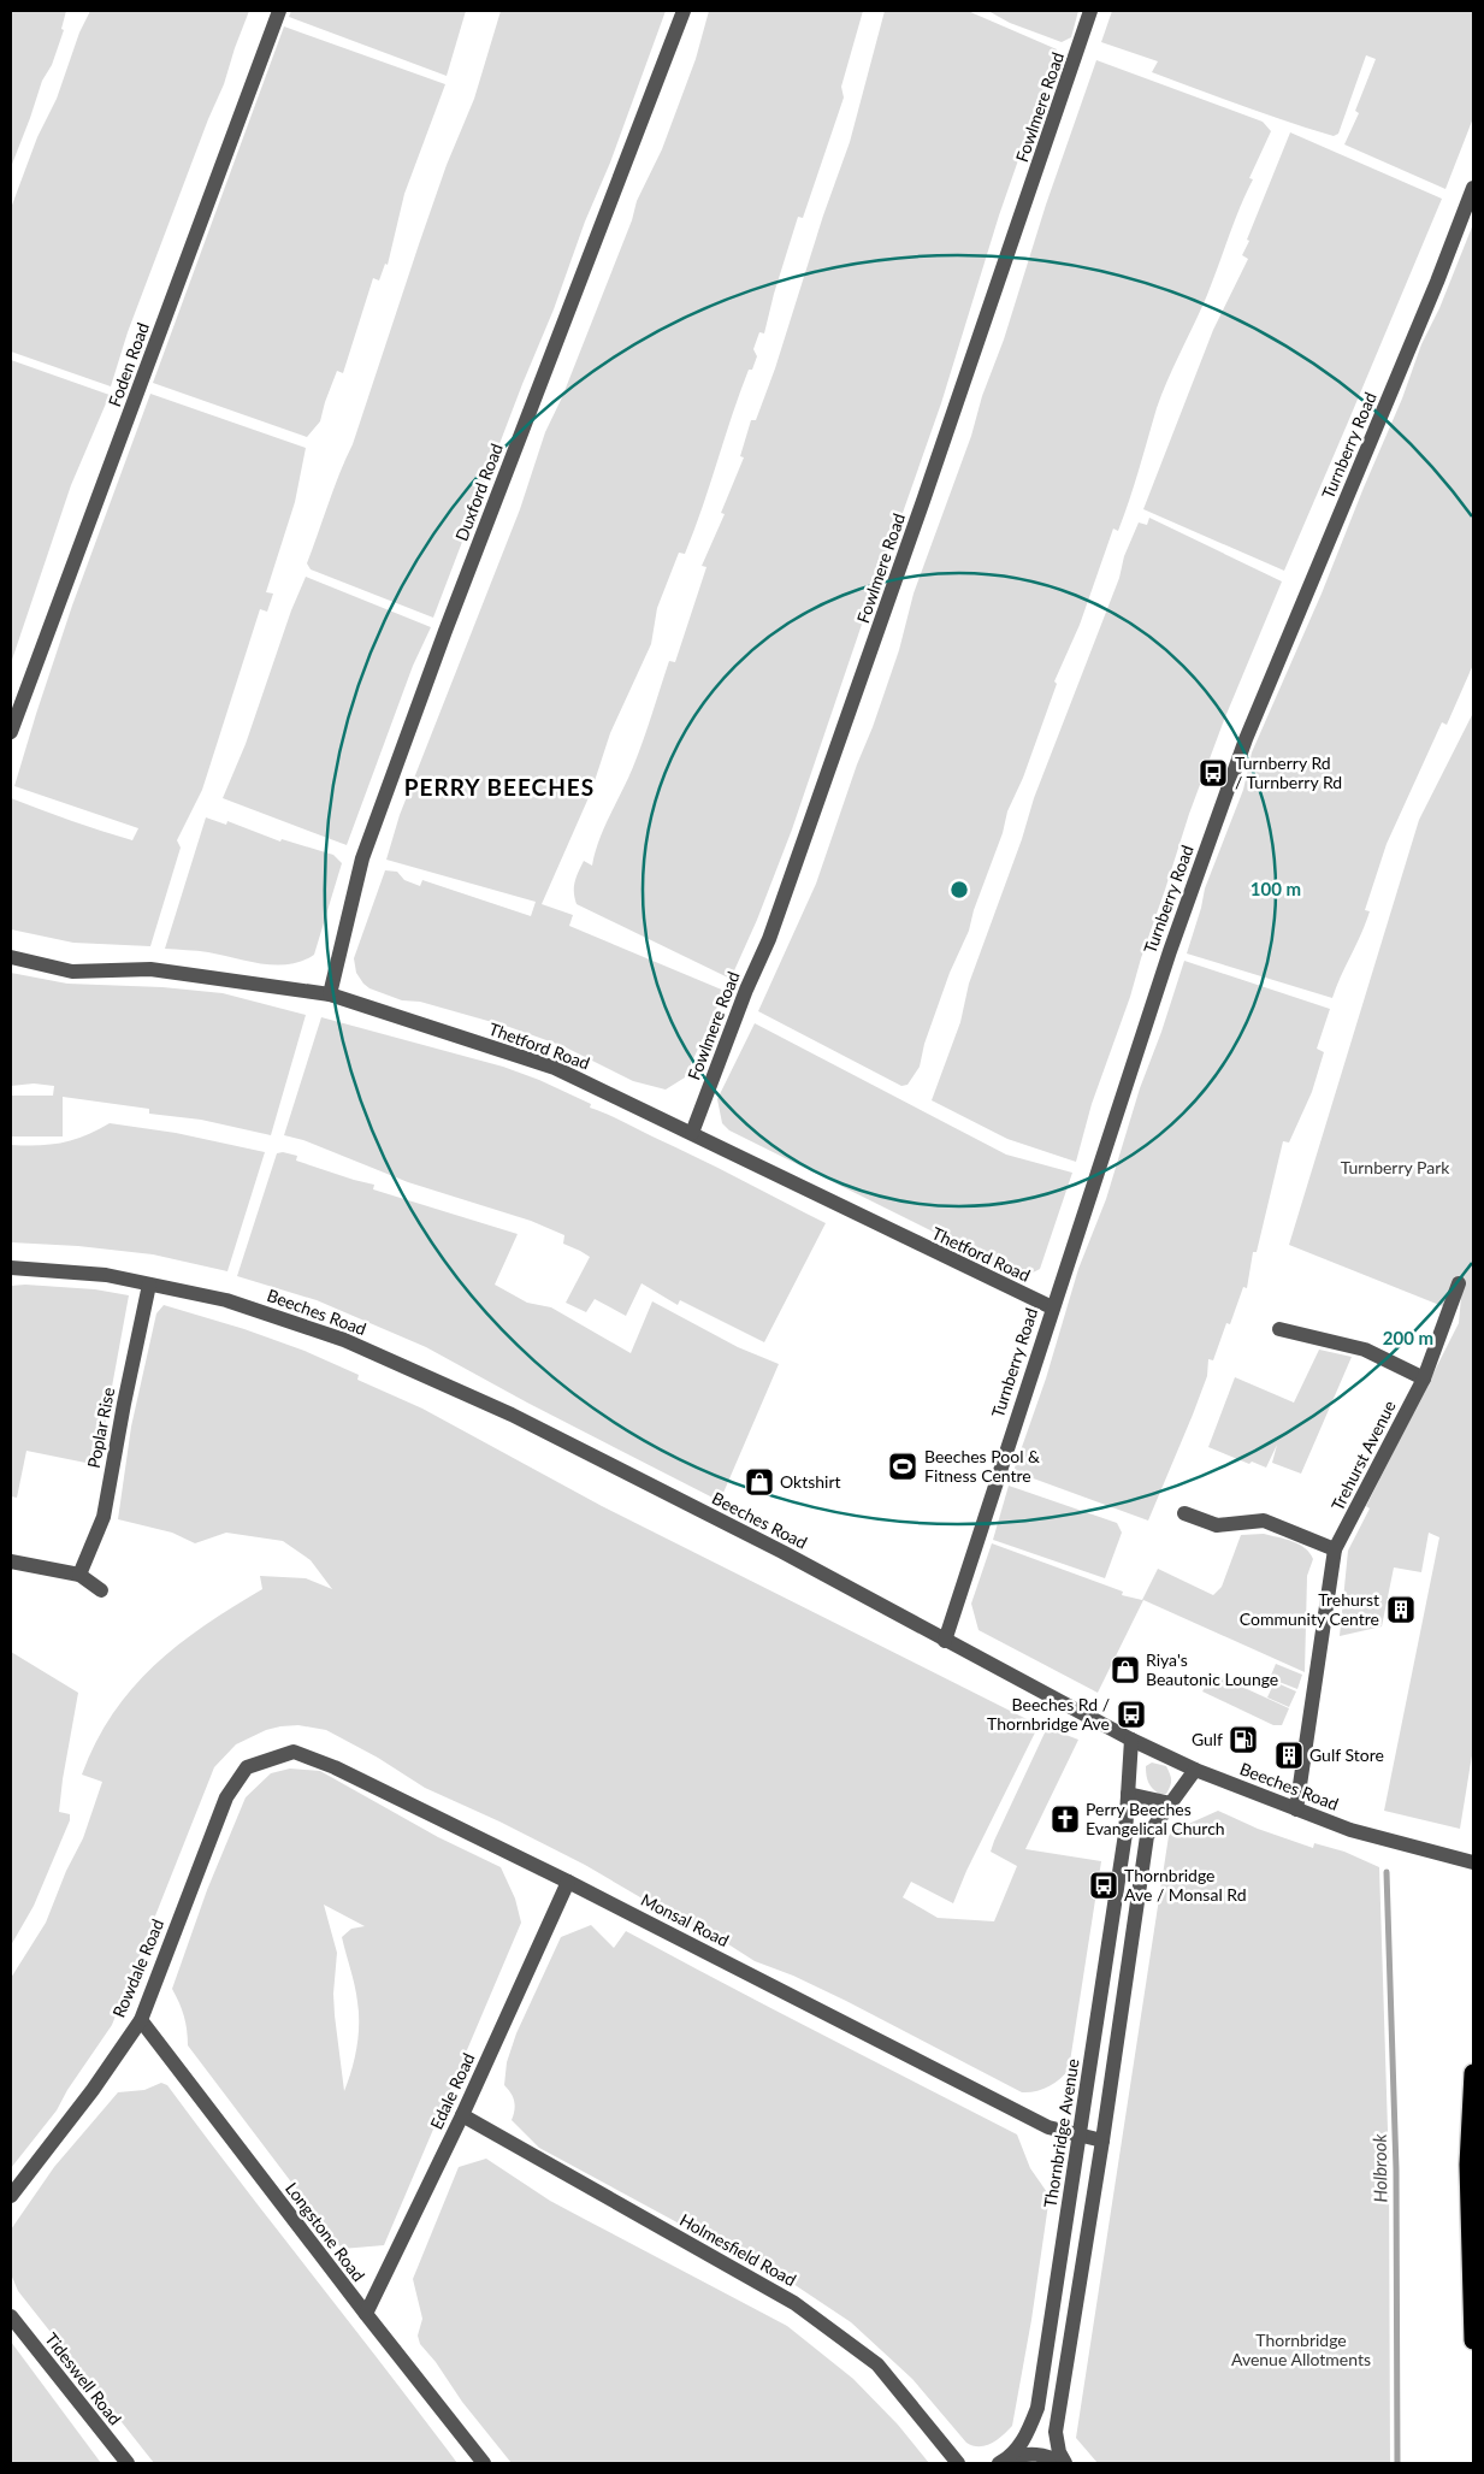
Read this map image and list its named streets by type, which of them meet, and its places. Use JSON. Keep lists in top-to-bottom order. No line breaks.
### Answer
{"streets":{"street":["Fowlmere Road","Foden Road","Turnberry Road","Duxford Road","Thetford Road","Beeches Road","Poplar Rise","Trehurst Avenue","Monsal Road","Rowdale Road","Edale Road","Thornbridge Avenue","Longstone Road","Holmesfield Road","Tideswell Road"]},"crossings":[["Fowlmere Road","Thetford Road"],["Turnberry Road","Thetford Road"],["Turnberry Road","Beeches Road"],["Duxford Road","Thetford Road"],["Beeches Road","Poplar Rise"],["Beeches Road","Trehurst Avenue"],["Beeches Road","Thornbridge Avenue"],["Monsal Road","Rowdale Road"],["Monsal Road","Edale Road"],["Monsal Road","Thornbridge Avenue"],["Rowdale Road","Longstone Road"],["Edale Road","Longstone Road"],["Edale Road","Holmesfield Road"]],"districts":["PERRY BEECHES"],"water":["Holbrook"],"parks":["Turnberry Park","Thornbridge Avenue Allotments"],"places":{"bus stop":["Turnberry Rd / Turnberry Rd","Beeches Rd / Thornbridge Ave","Thornbridge Ave / Monsal Rd"],"sports":["Beeches Pool & Fitness Centre"],"shop":["Oktshirt","Riya's Beautonic Lounge"],"building":["Trehurst Community Centre","Gulf Store"],"fuel station":["Gulf"],"church":["Perry Beeches Evangelical Church"]},"rings":["100 m","200 m"]}
